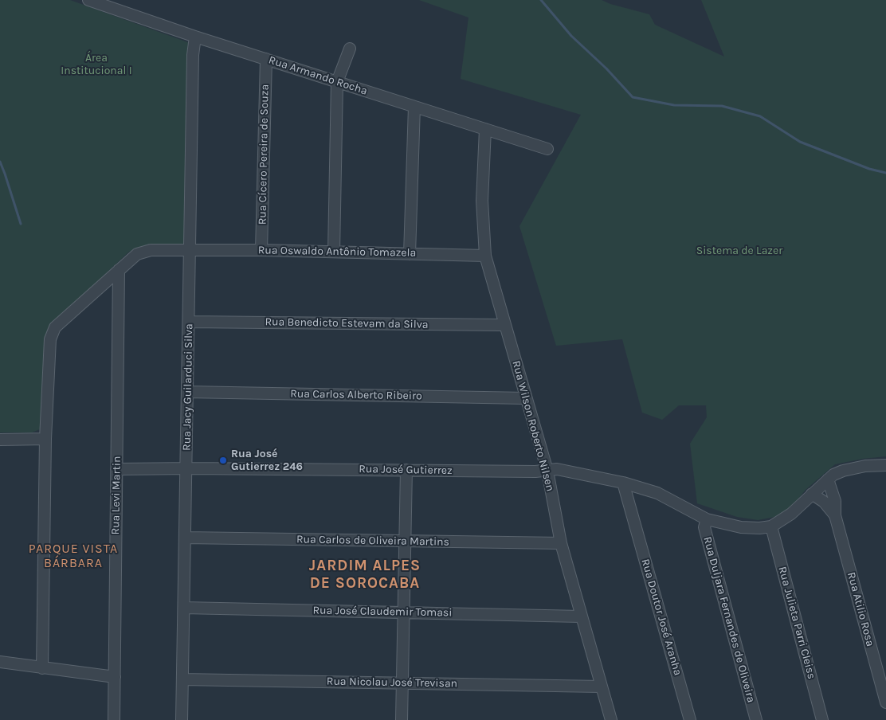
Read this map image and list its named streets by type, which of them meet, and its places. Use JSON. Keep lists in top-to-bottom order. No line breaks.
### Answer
{"streets":{"street":["Rua Armando Rocha","Rua Cícero Pereira de Souza","Rua Oswaldo Antônio Tomazela","Rua Benedicto Estevam da Silva","Rua Jacy Guilarduci Silva","Rua Carlos Alberto Ribeiro","Rua Wilson Roberto Nilsen","Rua José Gutierrez","Rua Levi Martin","Rua Carlos de Oliveira Martins","Rua Atilio Rosa","Rua José Claudemir Tomasi","Rua Doutor José Aranha","Rua Duljara Fernandes de Oliveira","Rua Julieta Parri Cleiss","Rua Nicolau José Trevisan"]},"crossings":[["Rua Armando Rocha","Rua Cícero Pereira de Souza"],["Rua Armando Rocha","Rua Jacy Guilarduci Silva"],["Rua Armando Rocha","Rua Wilson Roberto Nilsen"],["Rua Cícero Pereira de Souza","Rua Oswaldo Antônio Tomazela"],["Rua Oswaldo Antônio Tomazela","Rua Jacy Guilarduci Silva"],["Rua Oswaldo Antônio Tomazela","Rua Wilson Roberto Nilsen"],["Rua Oswaldo Antônio Tomazela","Rua Levi Martin"],["Rua Benedicto Estevam da Silva","Rua Jacy Guilarduci Silva"],["Rua Benedicto Estevam da Silva","Rua Wilson Roberto Nilsen"],["Rua Jacy Guilarduci Silva","Rua Carlos Alberto Ribeiro"],["Rua Jacy Guilarduci Silva","Rua José Gutierrez"],["Rua Jacy Guilarduci Silva","Rua Carlos de Oliveira Martins"],["Rua Jacy Guilarduci Silva","Rua José Claudemir Tomasi"],["Rua Jacy Guilarduci Silva","Rua Nicolau José Trevisan"],["Rua Carlos Alberto Ribeiro","Rua Wilson Roberto Nilsen"],["Rua Wilson Roberto Nilsen","Rua José Gutierrez"],["Rua Wilson Roberto Nilsen","Rua Carlos de Oliveira Martins"],["Rua Wilson Roberto Nilsen","Rua José Claudemir Tomasi"],["Rua Wilson Roberto Nilsen","Rua Nicolau José Trevisan"],["Rua José Gutierrez","Rua Levi Martin"],["Rua José Gutierrez","Rua Doutor José Aranha"],["Rua José Gutierrez","Rua Duljara Fernandes de Oliveira"],["Rua José Gutierrez","Rua Julieta Parri Cleiss"]],"districts":["PARQUE VISTA BÁRBARA","JARDIM ALPES DE SOROCABA"],"parks":["Área Institucional I","Sistema de Lazer"],"places":["Rua José Gutierrez 246"]}
